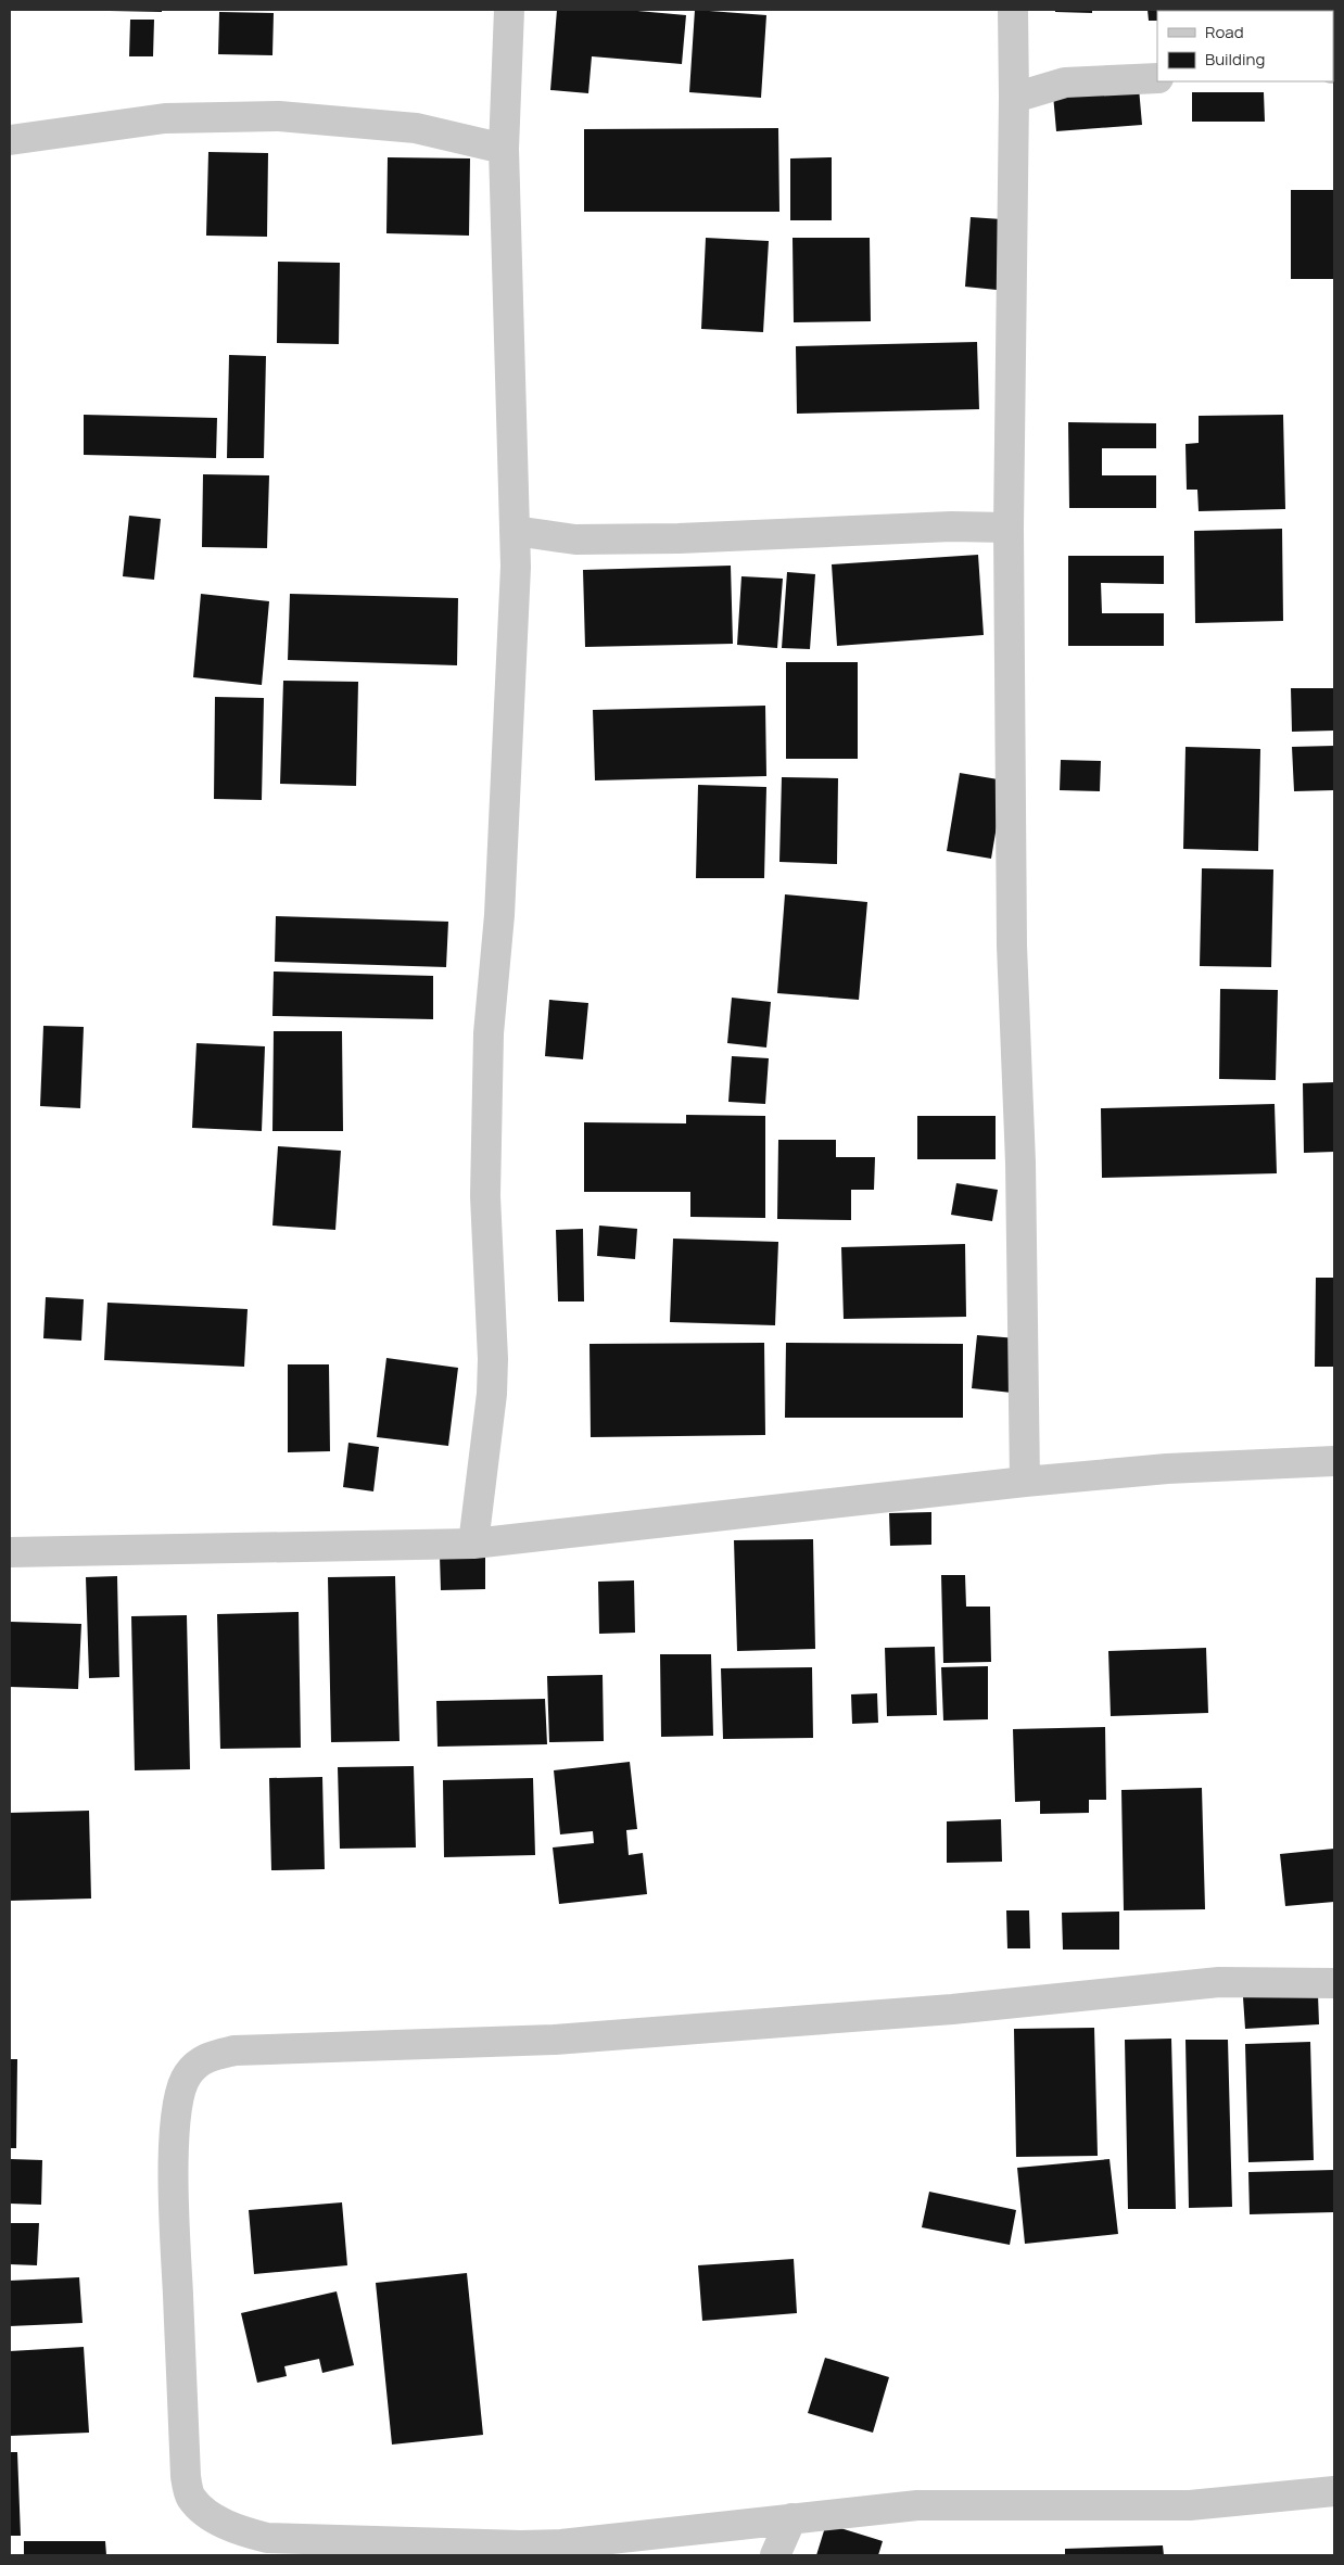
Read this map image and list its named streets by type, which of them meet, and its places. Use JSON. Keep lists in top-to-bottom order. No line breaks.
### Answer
{"legend":["Road","Building"]}
